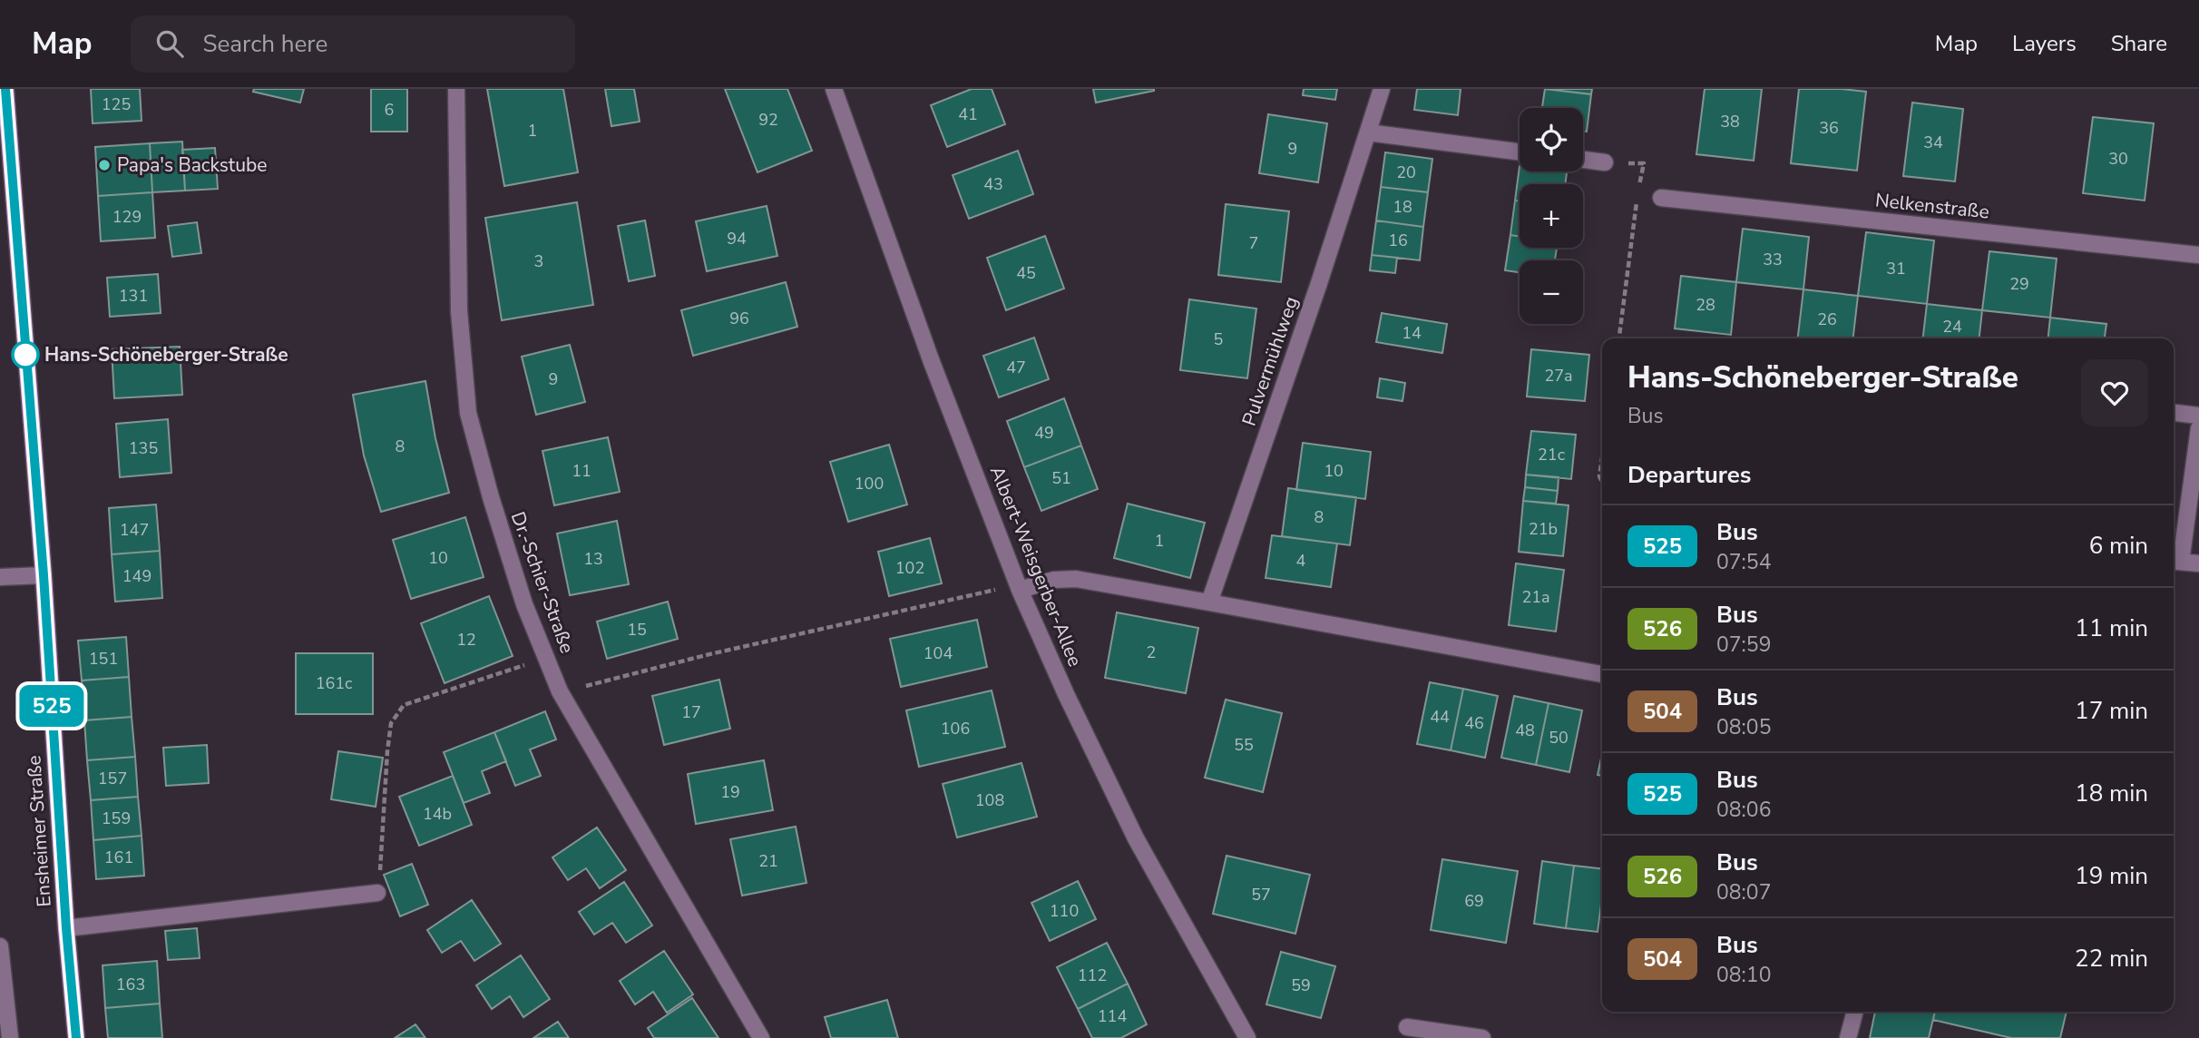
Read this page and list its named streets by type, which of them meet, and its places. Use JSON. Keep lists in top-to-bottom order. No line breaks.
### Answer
{"streets":{"main road":["Ensheimer Straße"],"street":["Nelkenstraße","Pulvermühlweg","Albert-Weisgerber-Allee","Dr.-Schier-Straße"]},"places":["Papa's Backstube","Hans-Schöneberger-Straße"],"lines":["bus line 525"],"house_numbers":["125","6","41","92","38","36","1","34","9","30","20","43","18","129","94","16","7","33","3","31","45","29","131","28","96","26","24","14","5","47","27a","9","49","8","135","21c","11","10","51","100","8","21b","147","1","10","13","4","102","149","21a","15","12","2","104","151","161c","17","44","46","106","48","50","55","157","19","108","14b","159","161","21","57","69","110","112","163","59","114"],"page":{"header":"Map","search":"Search here","nav":["Map","Layers","Share"],"on_map":"525","map_buttons":["+","−"],"heading":[["Hans-Schöneberger-Straße","Bus"],"Departures"],"list":[{"mark":"525","name":"Bus","note":"07:54","value":"6 min"},{"mark":"526","name":"Bus","note":"07:59","value":"11 min"},{"mark":"504","name":"Bus","note":"08:05","value":"17 min"},{"mark":"525","name":"Bus","note":"08:06","value":"18 min"},{"mark":"526","name":"Bus","note":"08:07","value":"19 min"},{"mark":"504","name":"Bus","note":"08:10","value":"22 min"}]}}
